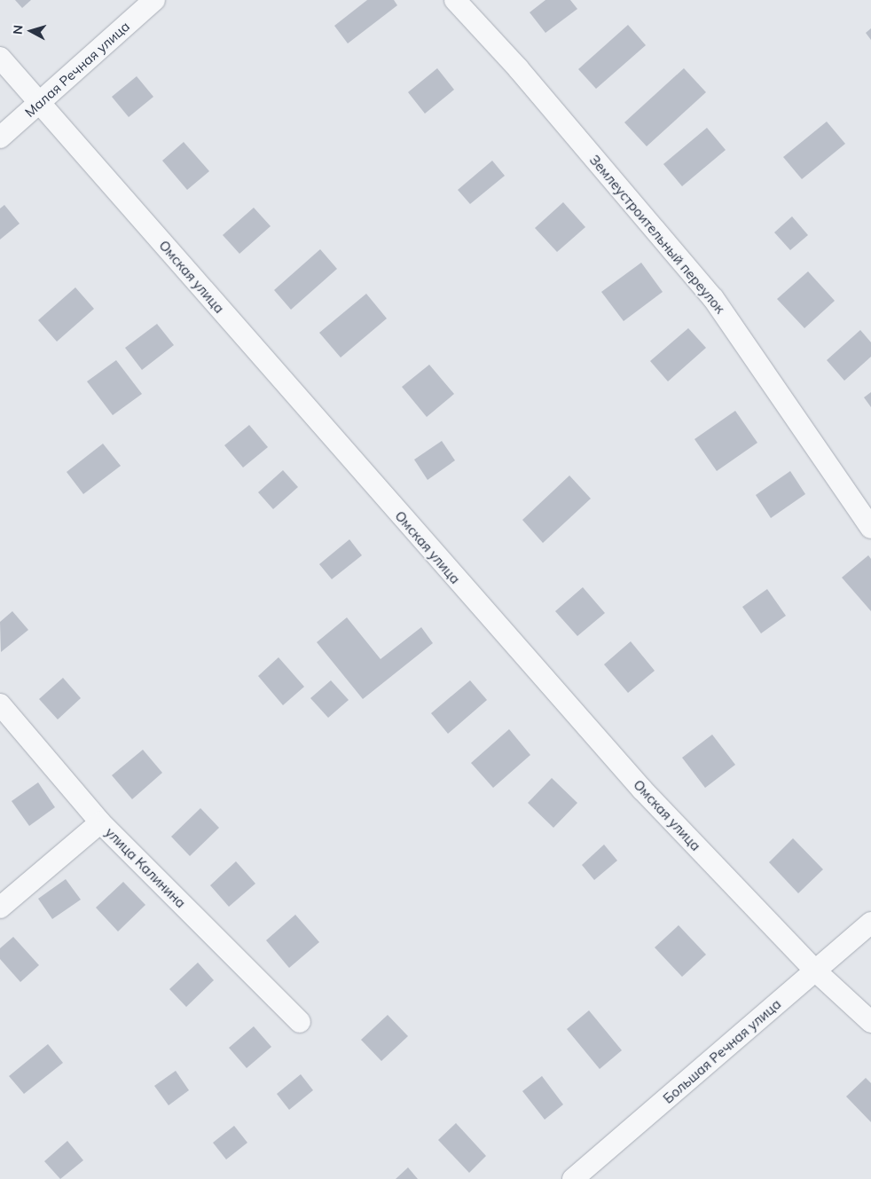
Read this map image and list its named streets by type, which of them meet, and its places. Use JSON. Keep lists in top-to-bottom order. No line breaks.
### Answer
{"streets":{"street":["Малая Речная улица","Землеустроительный переулок","Омская улица","улица Калинина","Большая Речная улица"]},"crossings":[["Малая Речная улица","Омская улица"],["Омская улица","Большая Речная улица"]],"north":"left"}
